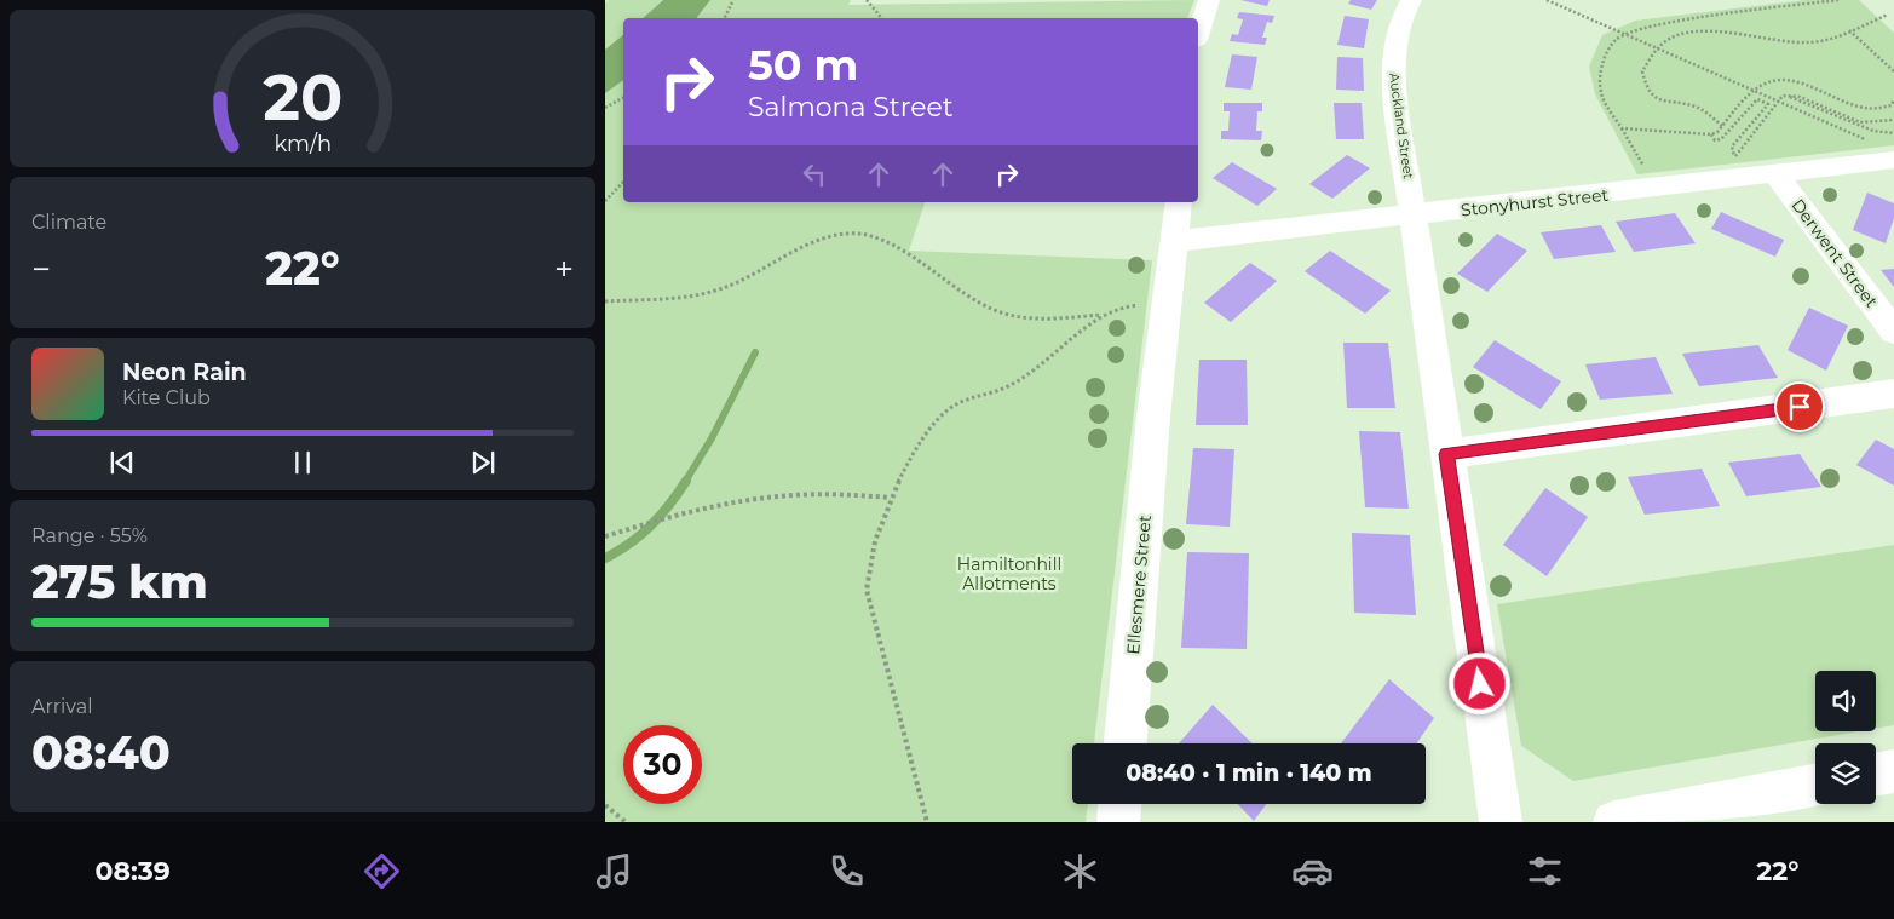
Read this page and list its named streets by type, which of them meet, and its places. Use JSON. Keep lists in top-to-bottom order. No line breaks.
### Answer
{"streets":{"street":["Auckland Street","Stonyhurst Street","Derwent Street","Ellesmere Street"]},"crossings":[["Auckland Street","Stonyhurst Street"],["Stonyhurst Street","Derwent Street"]],"parks":["Hamiltonhill Allotments"],"page":{"turn":["50 m","Salmona Street"],"tile":["Climate",["Range · 55%","275 km"],["Arrival","08:40"]],"heat":["−","22°","+"],"song":["Neon Rain","Kite Club"],"limit":"30","trip":"08:40 · 1 min · 140 m","tabs":["08:39","22°"],"gauge":["20","km/h"]}}
